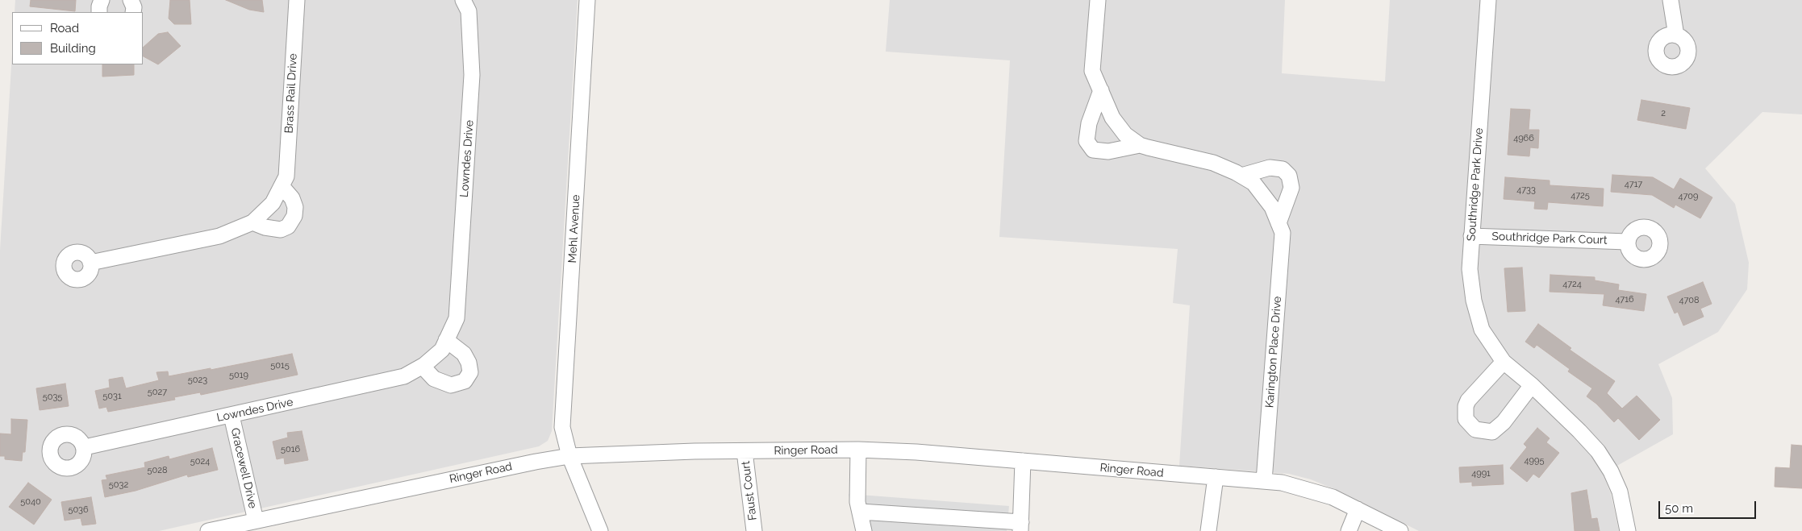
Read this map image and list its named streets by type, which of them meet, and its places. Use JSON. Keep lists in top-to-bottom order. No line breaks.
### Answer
{"streets":{"street":["Brass Rail Drive","Lowndes Drive","Southridge Park Drive","Mehl Avenue","Southridge Park Court","Karington Place Drive","Ringer Road","Gracewell Drive","Faust Court"]},"crossings":[["Lowndes Drive","Gracewell Drive"],["Southridge Park Drive","Southridge Park Court"],["Mehl Avenue","Ringer Road"],["Karington Place Drive","Ringer Road"],["Ringer Road","Gracewell Drive"],["Ringer Road","Faust Court"]],"house_numbers":["2","4966","4717","4733","4725","4709","4724","4716","4708","5015","5019","5023","5027","5031","5035","5016","4995","5024","5028","4991","5032","5040","5036"],"legend":["Road","Building"],"scale_bar":"50 m"}
